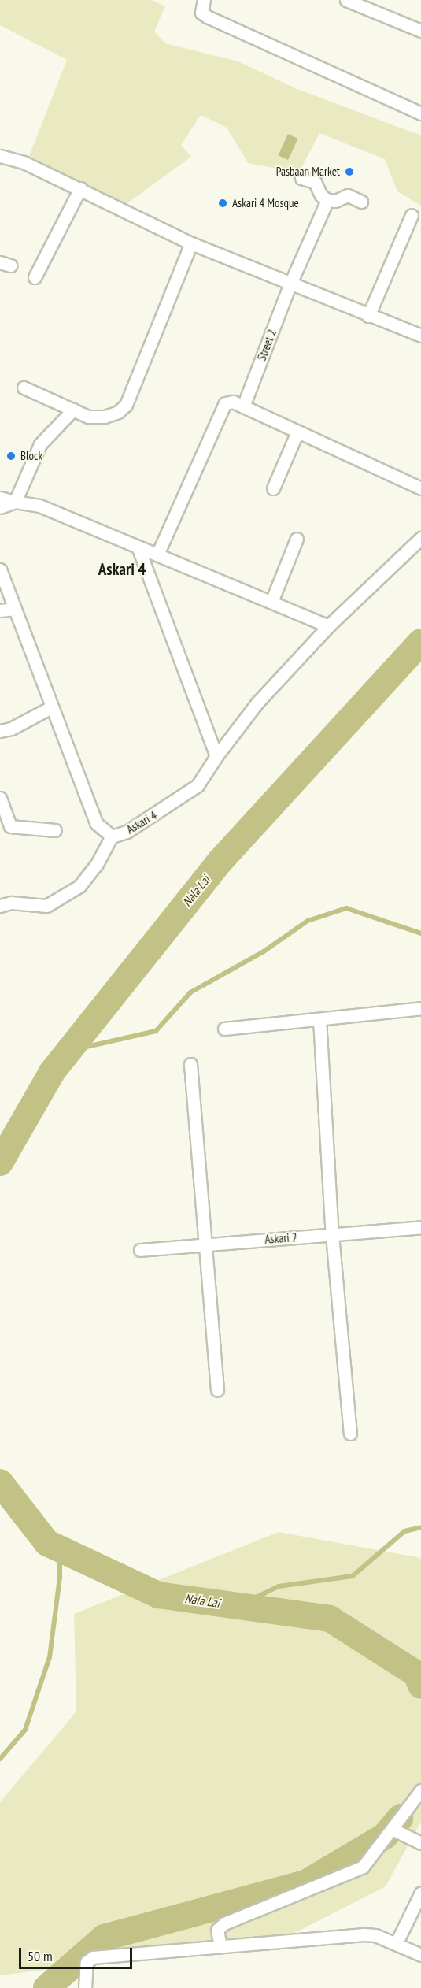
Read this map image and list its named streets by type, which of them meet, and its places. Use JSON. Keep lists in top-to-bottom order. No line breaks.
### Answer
{"streets":{"street":["Street 2","Askari 4","Askari 2"]},"districts":["Askari 4"],"water":["Nala Lai"],"places":["Pasbaan Market","Askari 4 Mosque","Block"],"scale_bar":"50 m"}
